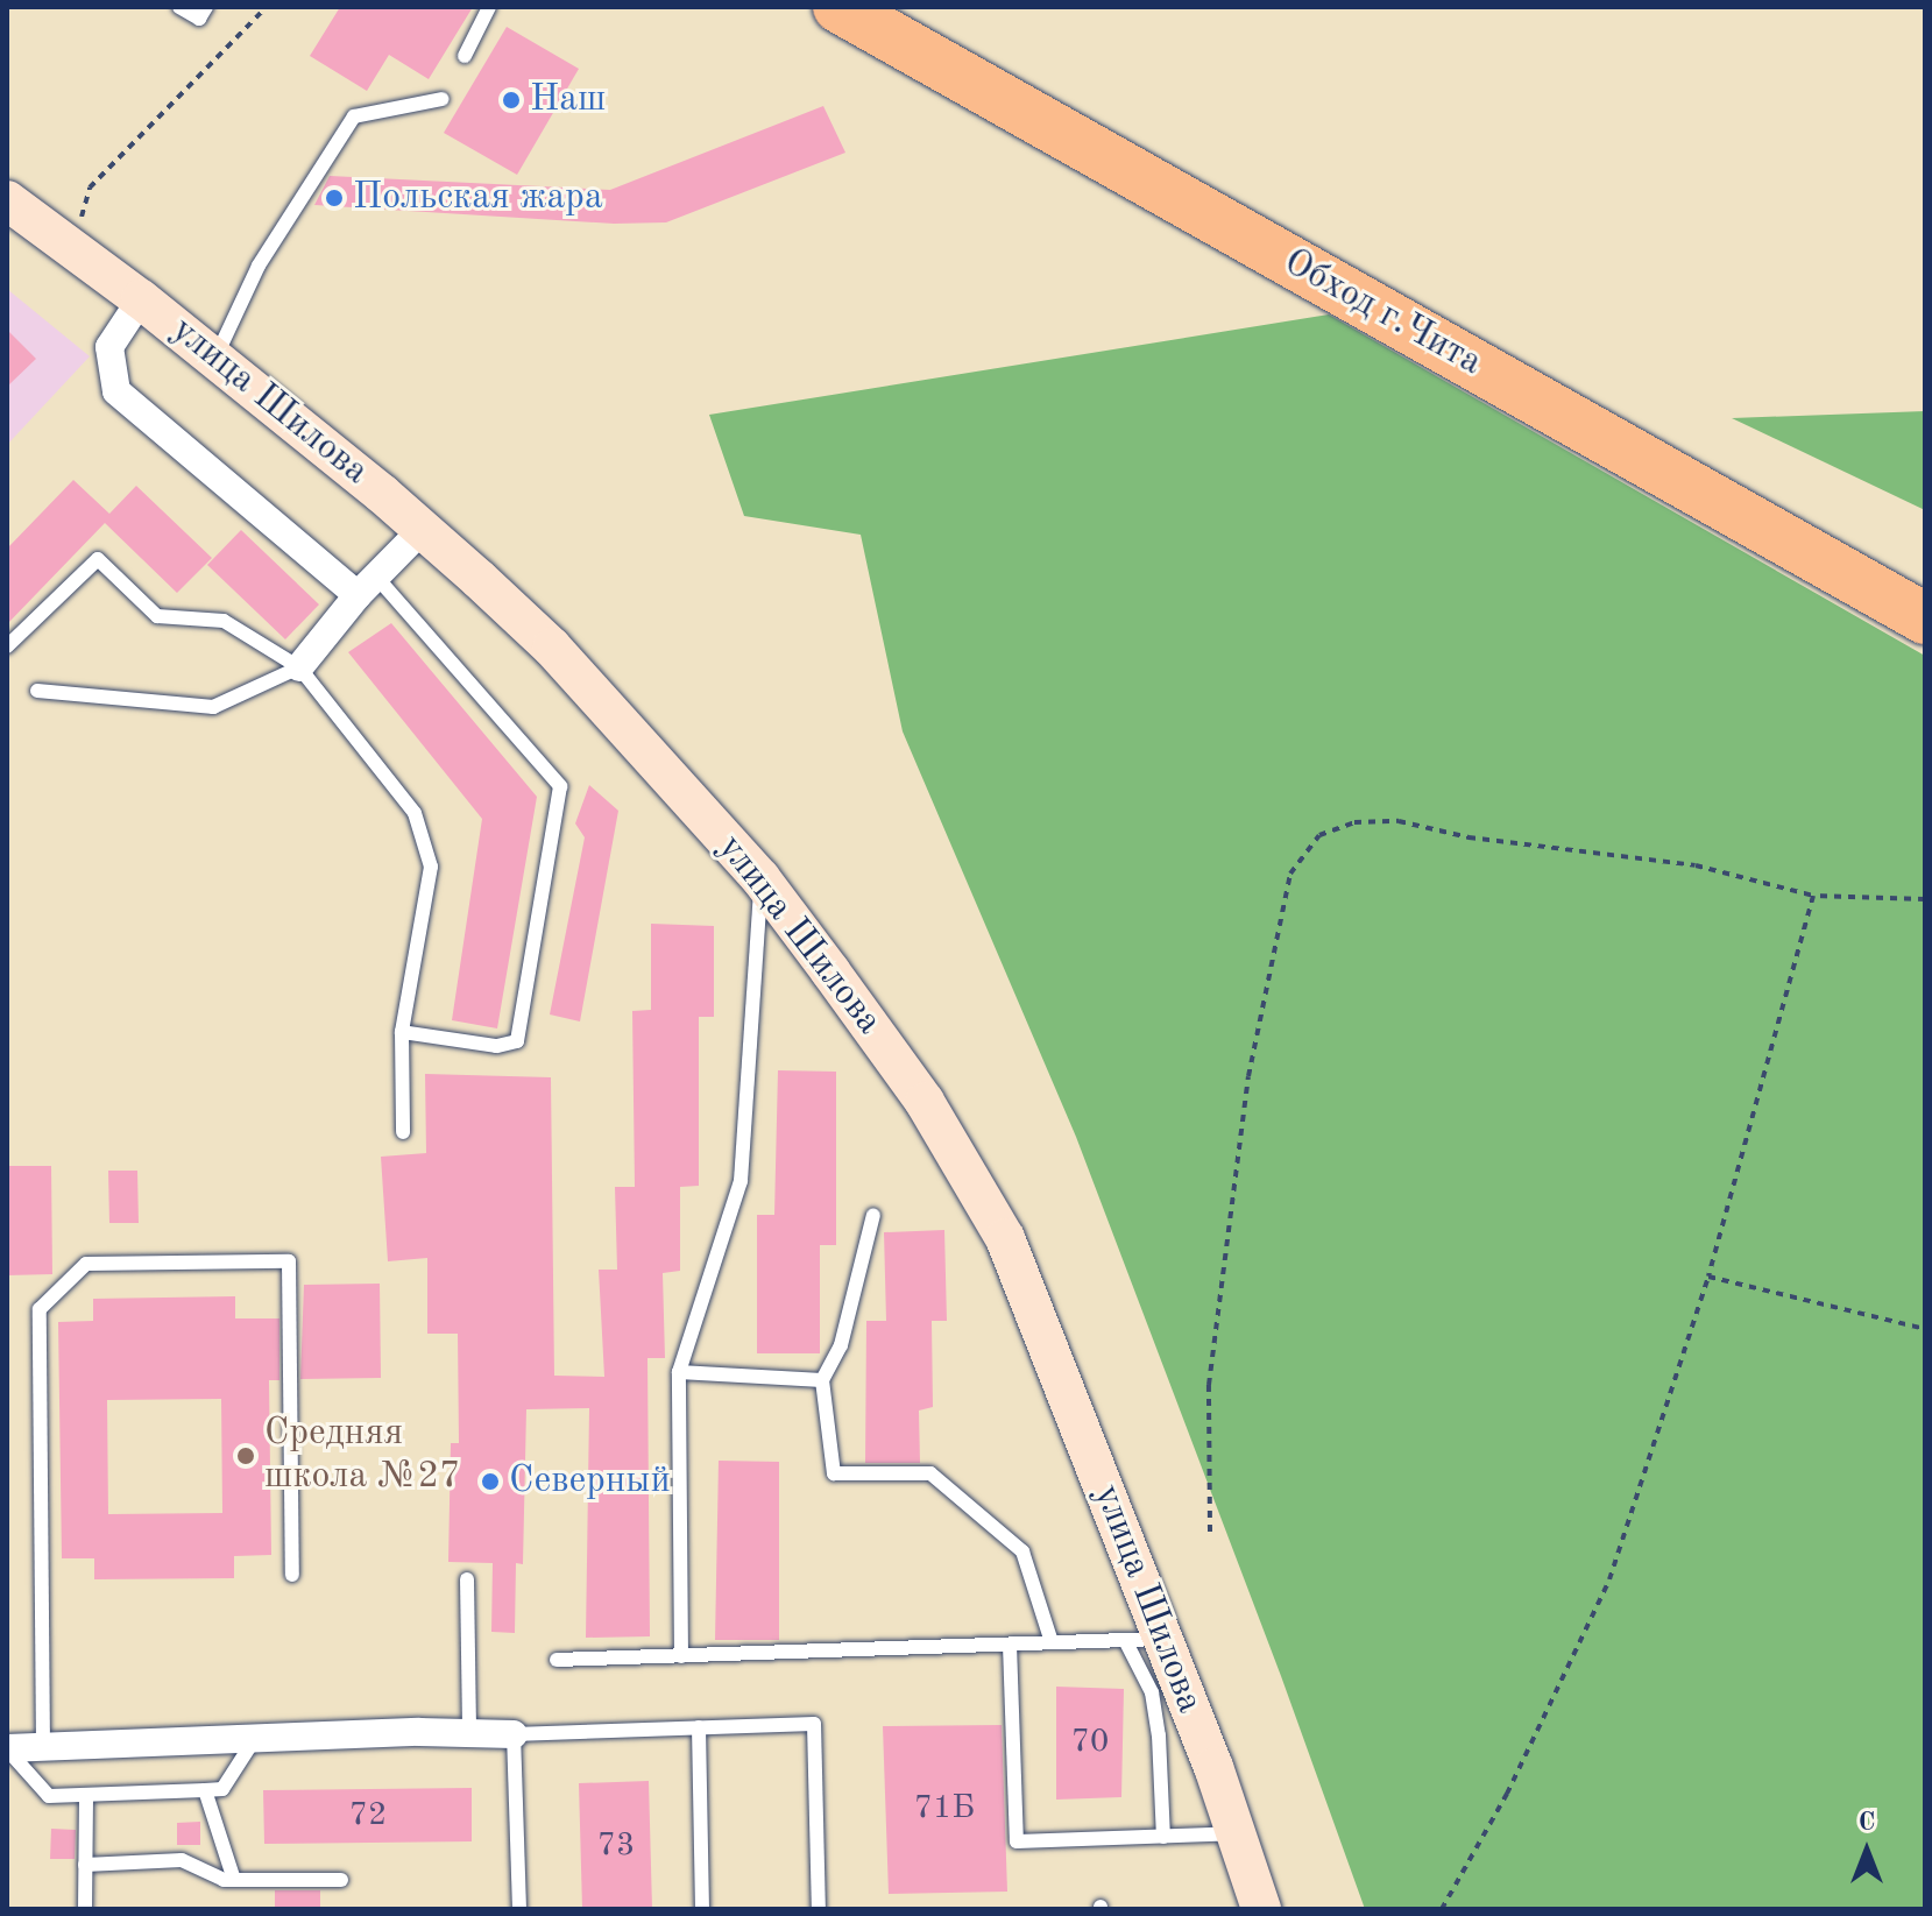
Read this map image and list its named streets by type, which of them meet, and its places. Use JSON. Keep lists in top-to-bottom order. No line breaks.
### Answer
{"streets":{"highway":["Обход г.Чита"],"main road":["улица Шилова"]},"places":["Наш","Польская жара","Средняя школа №27","Северный"],"house_numbers":["70","71Б","72","73"],"north":"top"}
